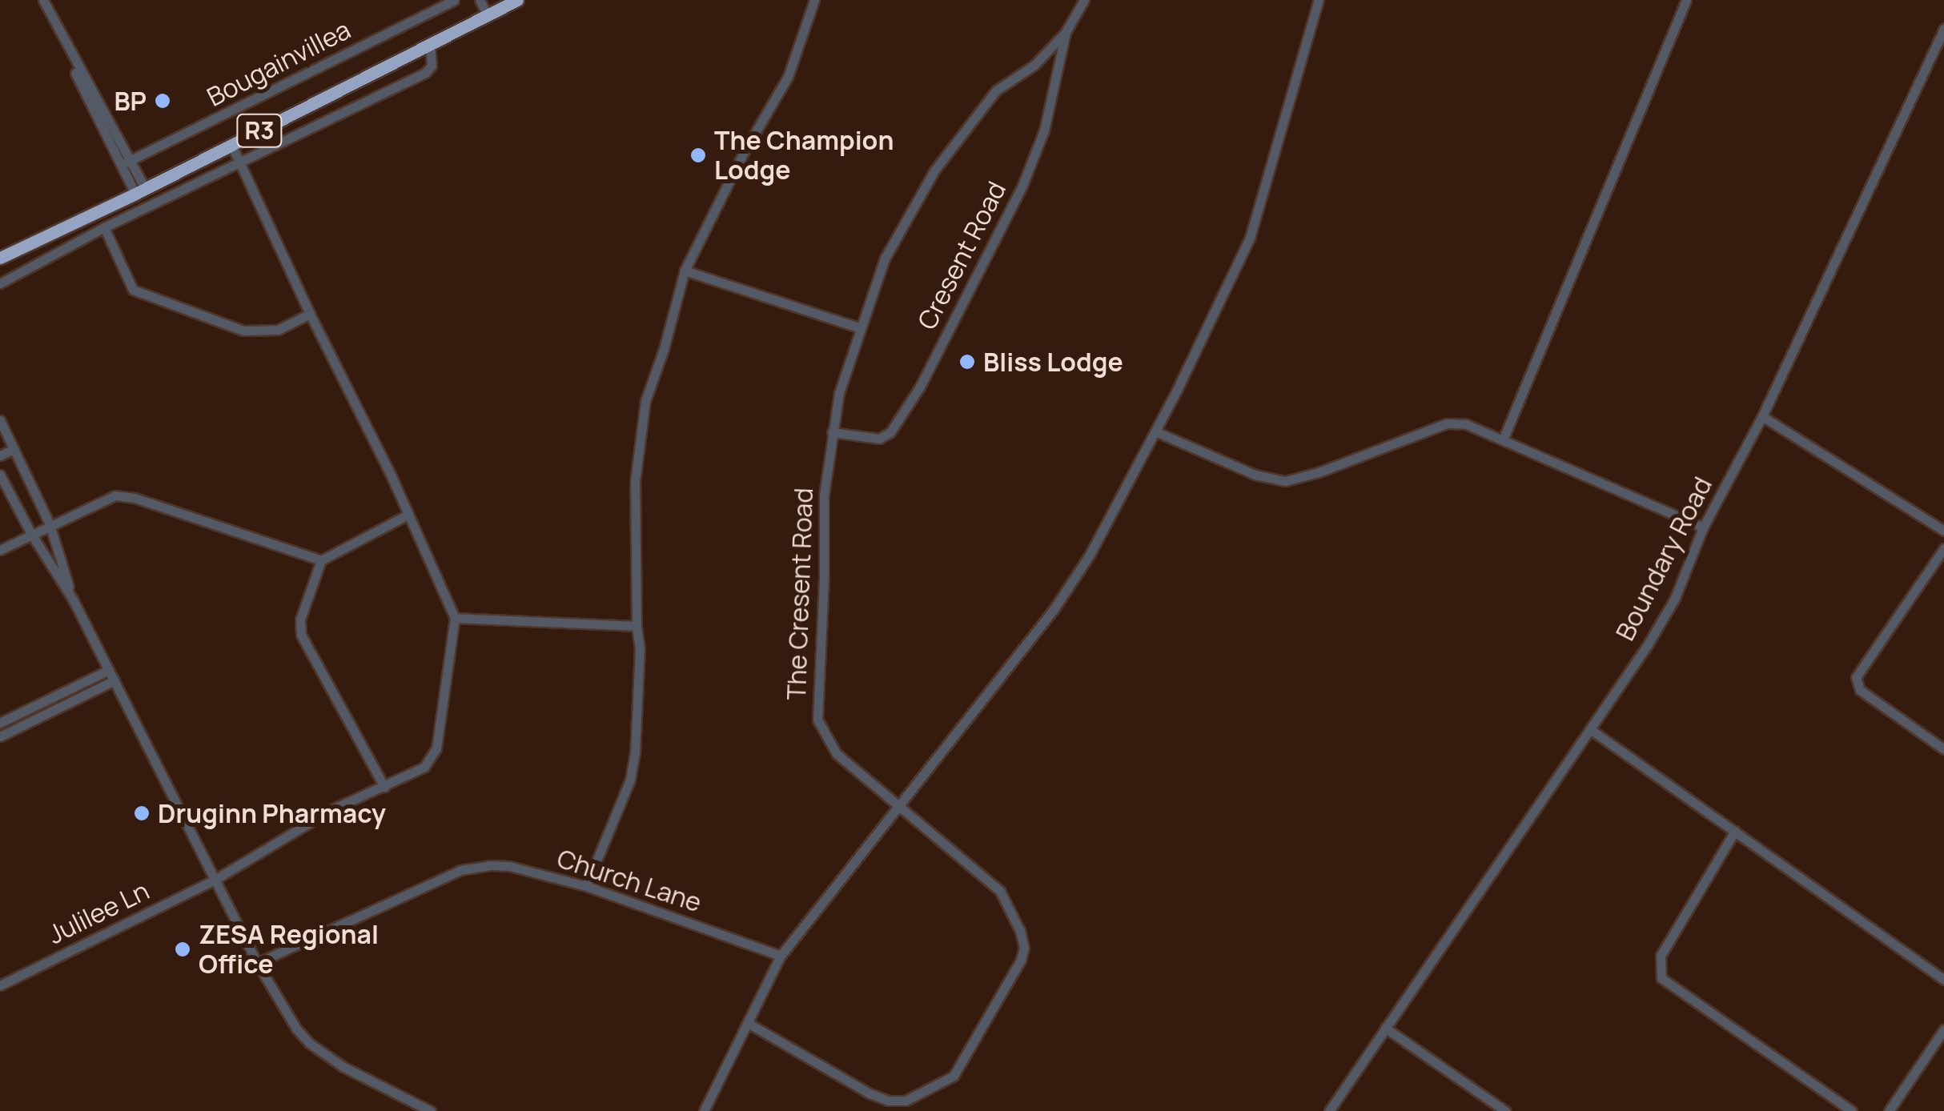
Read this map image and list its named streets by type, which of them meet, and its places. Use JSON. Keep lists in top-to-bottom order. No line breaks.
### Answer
{"streets":{"highway":["R3"],"street":["Bougainvillea","Cresent Road","Boundary Road","The Cresent Road","Church Lane","Julilee Ln"]},"crossings":[["Cresent Road","The Cresent Road"]],"places":["BP","The Champion Lodge","Bliss Lodge","Druginn Pharmacy","ZESA Regional Office"]}
